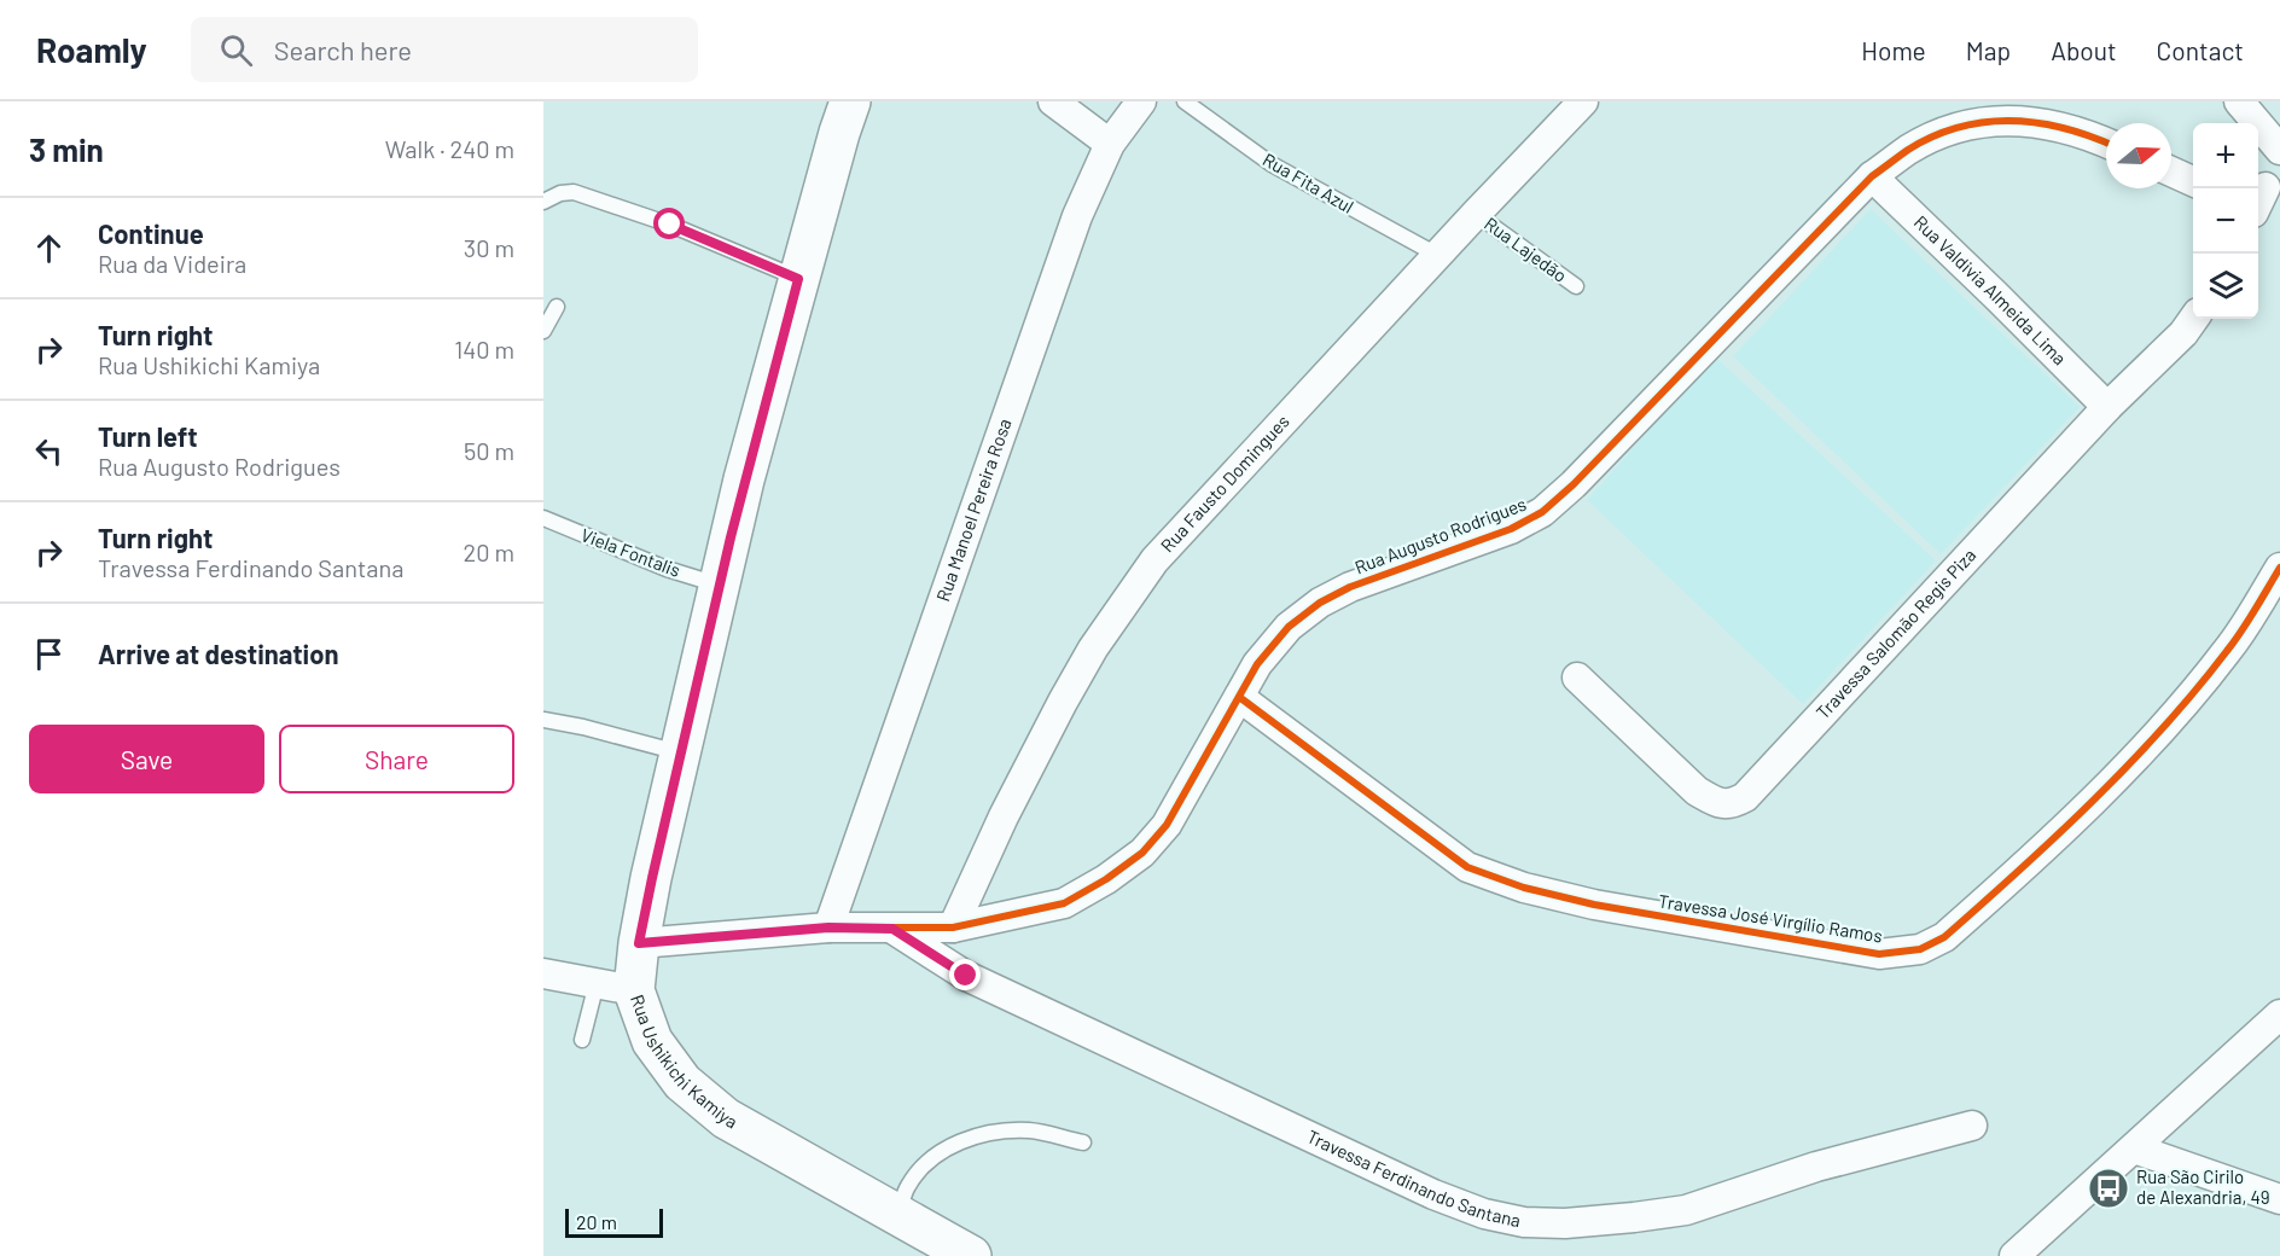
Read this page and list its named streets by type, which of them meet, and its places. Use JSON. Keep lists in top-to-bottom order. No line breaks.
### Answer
{"streets":{"main road":["Rua Ushikichi Kamiya"],"street":["Rua Valdivia Almeida Lima","Rua Fausto Domingues","Rua Manoel Pereira Rosa","Rua Augusto Rodrigues","Travessa Salomão Regis Piza","Travessa José Virgílio Ramos","Travessa Ferdinando Santana"],"lane":["Rua Fita Azul","Rua Lajedão","Viela Fontalis"]},"crossings":[["Rua Fita Azul","Rua Fausto Domingues"],["Rua Lajedão","Rua Fausto Domingues"],["Rua Valdivia Almeida Lima","Rua Augusto Rodrigues"],["Rua Valdivia Almeida Lima","Travessa Salomão Regis Piza"],["Rua Fausto Domingues","Rua Augusto Rodrigues"],["Rua Manoel Pereira Rosa","Rua Augusto Rodrigues"],["Rua Augusto Rodrigues","Travessa José Virgílio Ramos"],["Rua Augusto Rodrigues","Rua Ushikichi Kamiya"],["Rua Augusto Rodrigues","Travessa Ferdinando Santana"],["Viela Fontalis","Rua Ushikichi Kamiya"]],"places":{"bus stop":["Rua São Cirilo de Alexandria, 49"]},"scale_bar":"20 m","north":"right","page":{"header":"Roamly","search":"Search here","nav":["Home","Map","About","Contact"],"heading":["3 min","Walk · 240 m"],"map_buttons":["+","−"],"list":[["Continue","Rua da Videira","30 m"],["Turn right","Rua Ushikichi Kamiya","140 m"],["Turn left","Rua Augusto Rodrigues","50 m"],["Turn right","Travessa Ferdinando Santana","20 m"],"Arrive at destination"],"buttons":["Save","Share"],"scale":"20 m"}}
